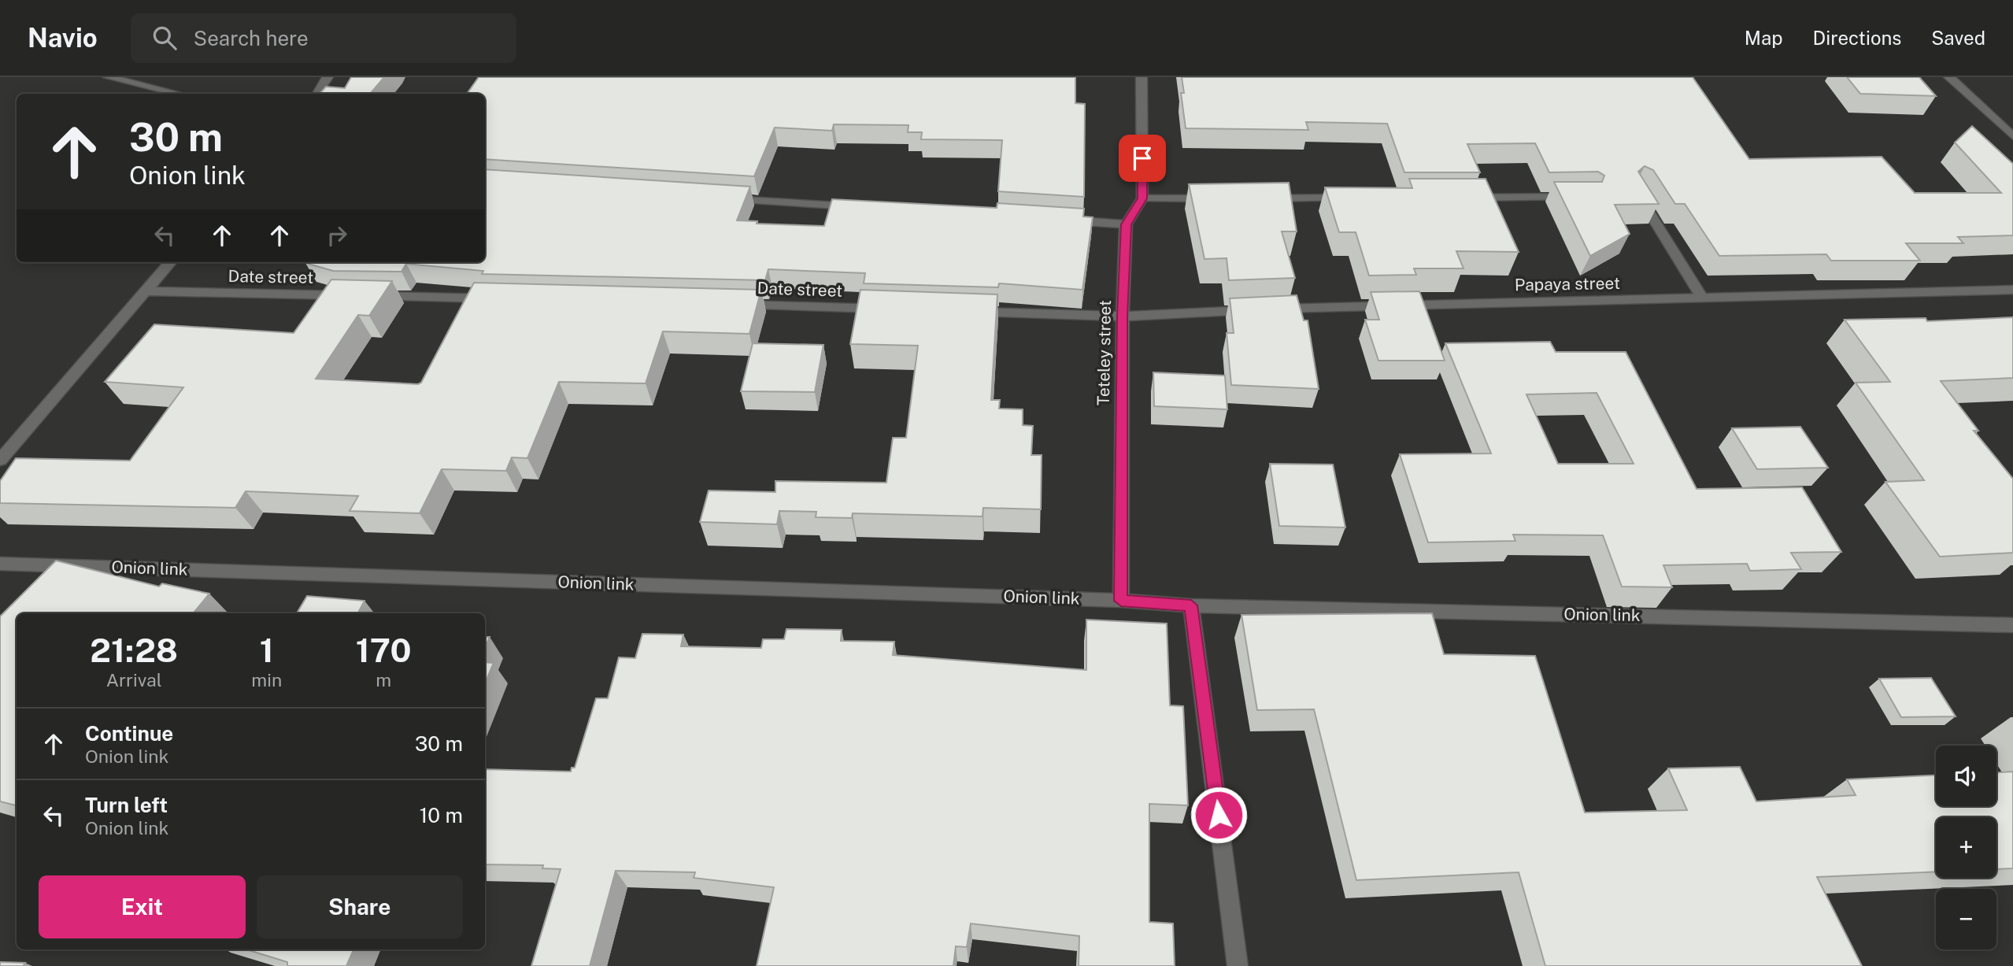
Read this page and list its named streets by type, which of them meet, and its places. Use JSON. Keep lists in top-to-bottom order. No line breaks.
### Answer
{"streets":{"street":["Date street","Papaya street","Teteley street","Onion link"]},"crossings":[["Papaya street","Teteley street"],["Teteley street","Onion link"]],"page":{"header":"Navio","search":"Search here","nav":["Map","Directions","Saved"],"turn":["30 m","Onion link"],"eta":["21:28","Arrival","1","min","170","m"],"list":[{"name":"Continue","note":"Onion link","value":"30 m"},{"name":"Turn left","note":"Onion link","value":"10 m"}],"map_buttons":["+","−"],"buttons":["Exit","Share"]}}
